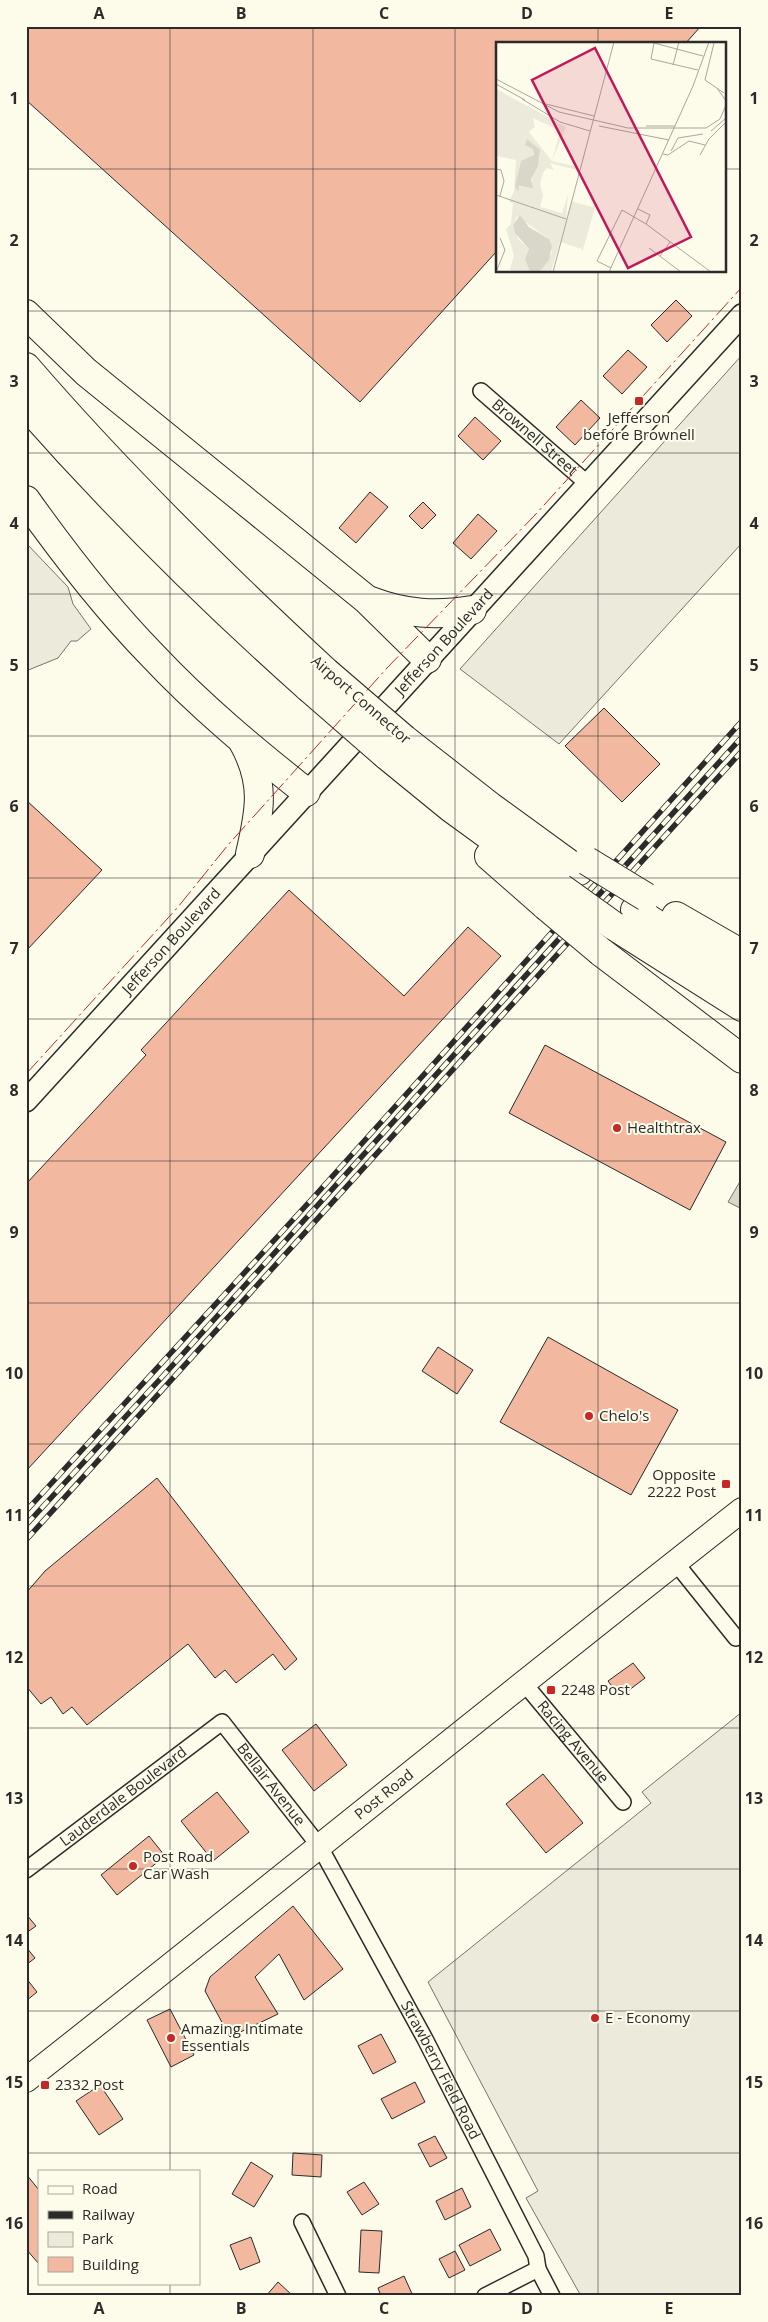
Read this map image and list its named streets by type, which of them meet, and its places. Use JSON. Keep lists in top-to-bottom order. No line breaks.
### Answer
{"streets":{"highway":["Airport Connector"],"main road":["Jefferson Boulevard","Post Road"],"street":["Brownell Street","Racing Avenue","Bellair Avenue","Lauderdale Boulevard","Strawberry Field Road"]},"crossings":[["Brownell Street","Jefferson Boulevard"],["Racing Avenue","Post Road"],["Bellair Avenue","Lauderdale Boulevard"],["Bellair Avenue","Post Road"],["Bellair Avenue","Strawberry Field Road"],["Post Road","Strawberry Field Road"]],"places":{"transit":["Jefferson before Brownell","Opposite 2222 Post","2248 Post","2332 Post"],"other":["Healthtrax","Chelo's","Post Road Car Wash","E - Economy","Amazing Intimate Essentials"]},"legend":["Road","Railway","Park","Building"],"grid":{"columns":["A","B","C","D","E"],"rows":["1","2","3","4","5","6","7","8","9","10","11","12","13","14","15","16"]}}
